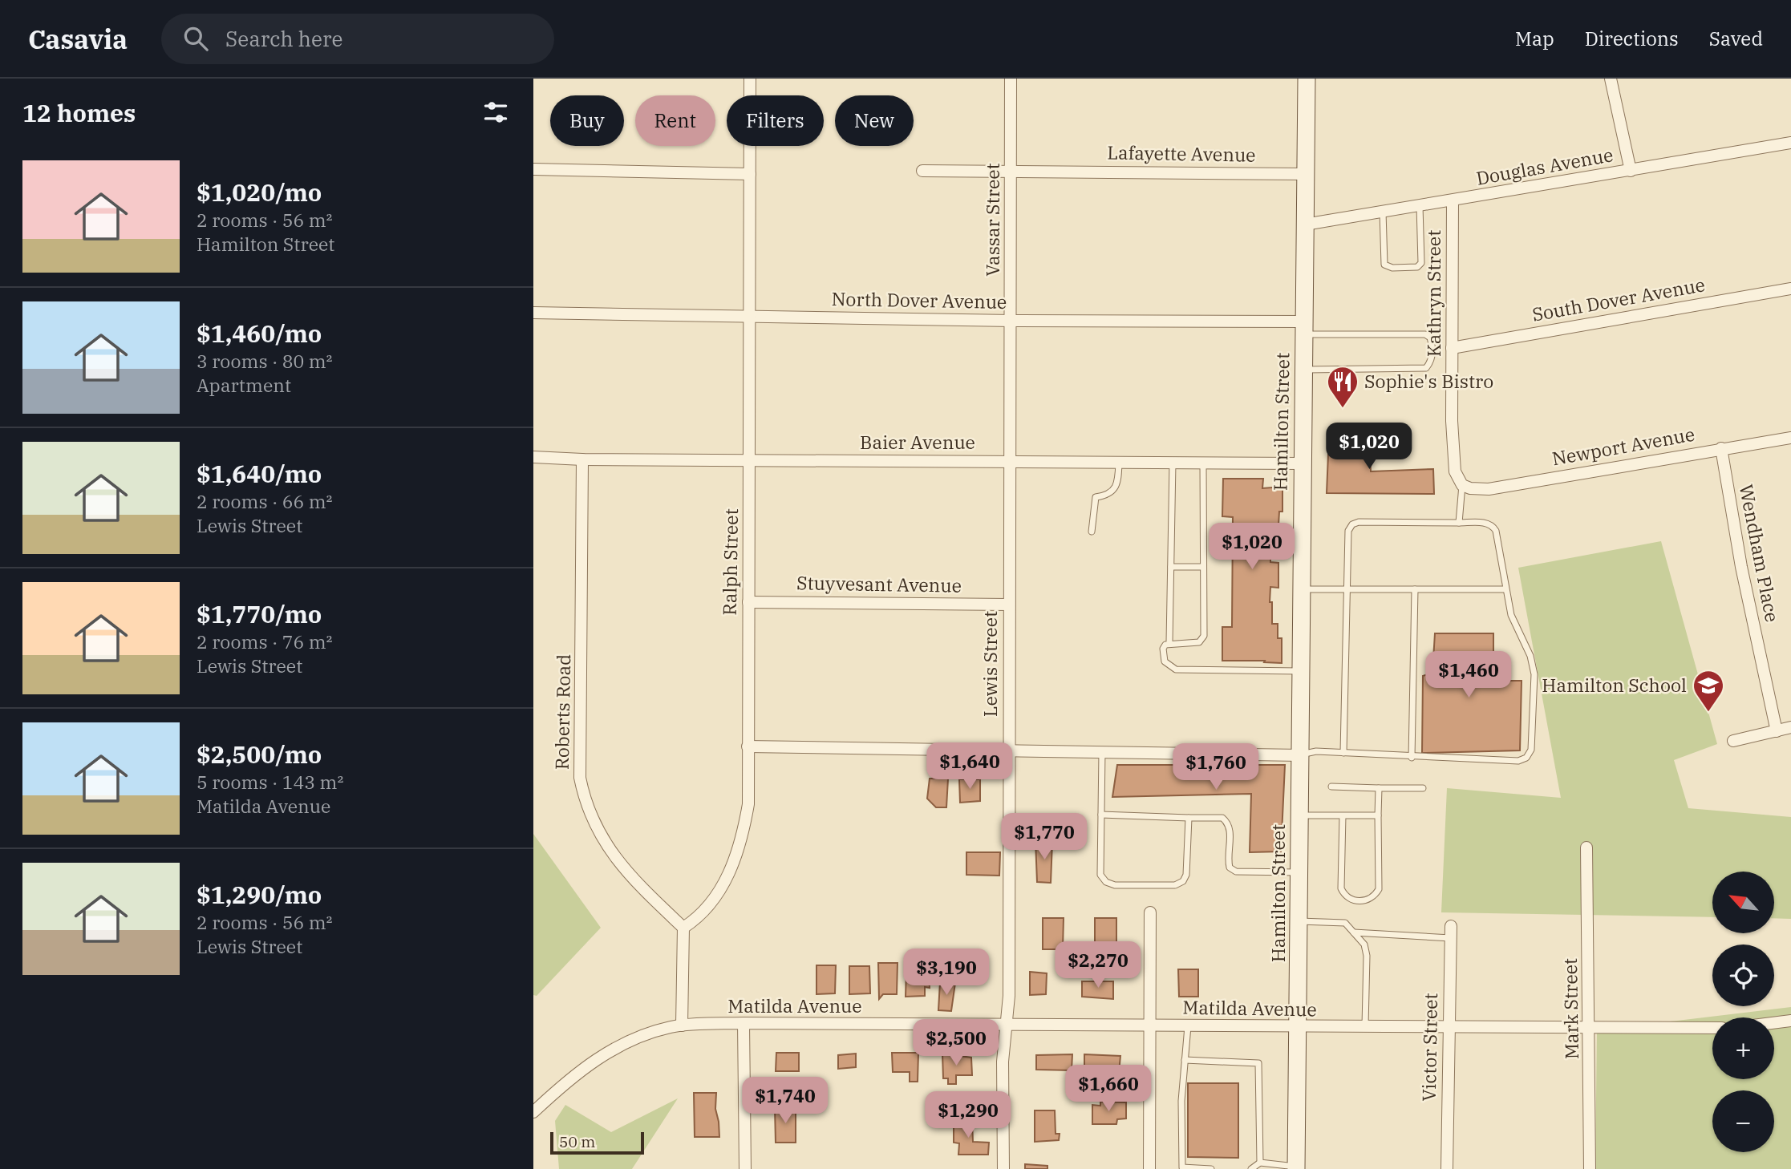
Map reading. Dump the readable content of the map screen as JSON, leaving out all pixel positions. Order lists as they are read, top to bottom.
{
  "streets": {
    "street": [
      "Lafayette Avenue",
      "Douglas Avenue",
      "Vassar Street",
      "Kathryn Street",
      "South Dover Avenue",
      "North Dover Avenue",
      "Hamilton Street",
      "Baier Avenue",
      "Newport Avenue",
      "Wendham Place",
      "Ralph Street",
      "Stuyvesant Avenue",
      "Lewis Street",
      "Roberts Road",
      "Matilda Avenue",
      "Mark Street",
      "Victor Street"
    ]
  },
  "crossings": [
    ["Lafayette Avenue", "Vassar Street"],
    ["Lafayette Avenue", "Hamilton Street"],
    ["Douglas Avenue", "Kathryn Street"],
    ["Douglas Avenue", "Hamilton Street"],
    ["Vassar Street", "North Dover Avenue"],
    ["Vassar Street", "Baier Avenue"],
    ["Vassar Street", "Lewis Street"],
    ["Kathryn Street", "South Dover Avenue"],
    ["Kathryn Street", "Newport Avenue"],
    ["North Dover Avenue", "Hamilton Street"],
    ["North Dover Avenue", "Ralph Street"],
    ["Hamilton Street", "Baier Avenue"],
    ["Hamilton Street", "Matilda Avenue"],
    ["Baier Avenue", "Ralph Street"],
    ["Baier Avenue", "Lewis Street"],
    ["Baier Avenue", "Roberts Road"],
    ["Newport Avenue", "Wendham Place"],
    ["Ralph Street", "Stuyvesant Avenue"],
    ["Ralph Street", "Roberts Road"],
    ["Stuyvesant Avenue", "Lewis Street"],
    ["Lewis Street", "Matilda Avenue"],
    ["Matilda Avenue", "Mark Street"],
    ["Matilda Avenue", "Victor Street"]
  ],
  "places": {
    "restaurant": ["Sophie's Bistro"],
    "school or university": ["Hamilton School"]
  },
  "scale_bar": "50 m",
  "north": "top left",
  "page": {
    "header": "Casavia",
    "search": "Search here",
    "nav": ["Map", "Directions", "Saved"],
    "heading": "12 homes",
    "chip": [
      "Buy",
      "Rent",
      "Filters",
      "New"
    ],
    "list": [
      {
        "name": "$1,020/mo",
        "note": "2 rooms · 56 m² · Hamilton Street"
      },
      {
        "name": "$1,460/mo",
        "note": "3 rooms · 80 m² · Apartment"
      },
      {
        "name": "$1,640/mo",
        "note": "2 rooms · 66 m² · Lewis Street"
      },
      {
        "name": "$1,770/mo",
        "note": "2 rooms · 76 m² · Lewis Street"
      },
      {
        "name": "$2,500/mo",
        "note": "5 rooms · 143 m² · Matilda Avenue"
      },
      {
        "name": "$1,290/mo",
        "note": "2 rooms · 56 m² · Lewis Street"
      }
    ],
    "price": [
      "$1,020",
      "$1,020",
      "$1,460",
      "$1,640",
      "$1,760",
      "$1,770",
      "$2,270",
      "$3,190",
      "$2,500",
      "$1,660",
      "$1,740",
      "$1,290"
    ],
    "map_buttons": ["+", "−"],
    "scale": "50 m"
  }
}
